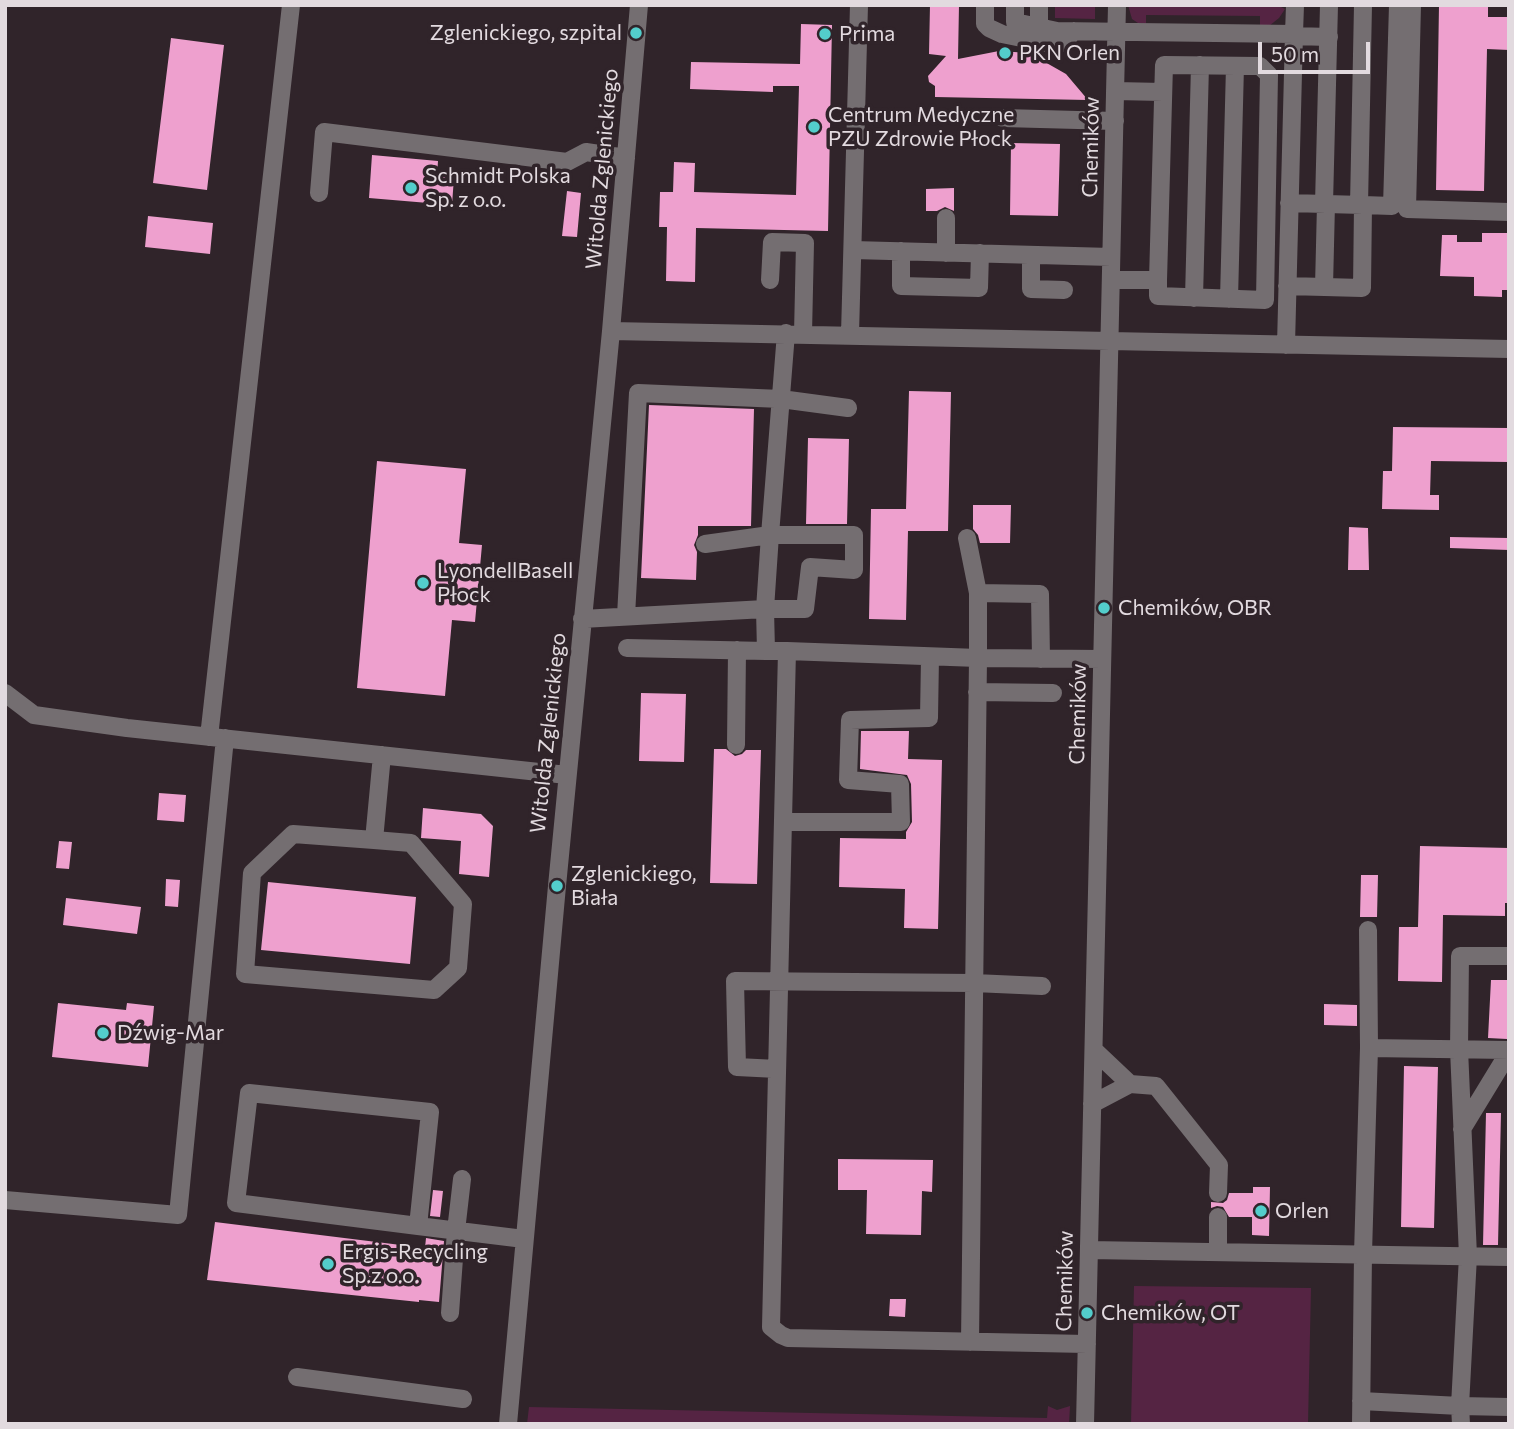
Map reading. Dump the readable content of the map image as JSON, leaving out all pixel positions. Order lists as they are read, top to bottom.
{
  "streets": {
    "street": ["Chemików", "Witolda Zglenickiego"]
  },
  "places": [
    "Zglenickiego, szpital",
    "Prima",
    "PKN Orlen",
    "Centrum Medyczne PZU Zdrowie Płock",
    "Schmidt Polska Sp. z o.o.",
    "LyondellBasell Płock",
    "Chemików, OBR",
    "Zglenickiego, Biała",
    "Dźwig-Mar",
    "Orlen",
    "Ergis-Recycling Sp.z o.o.",
    "Chemików, OT"
  ],
  "scale_bar": "50 m"
}
